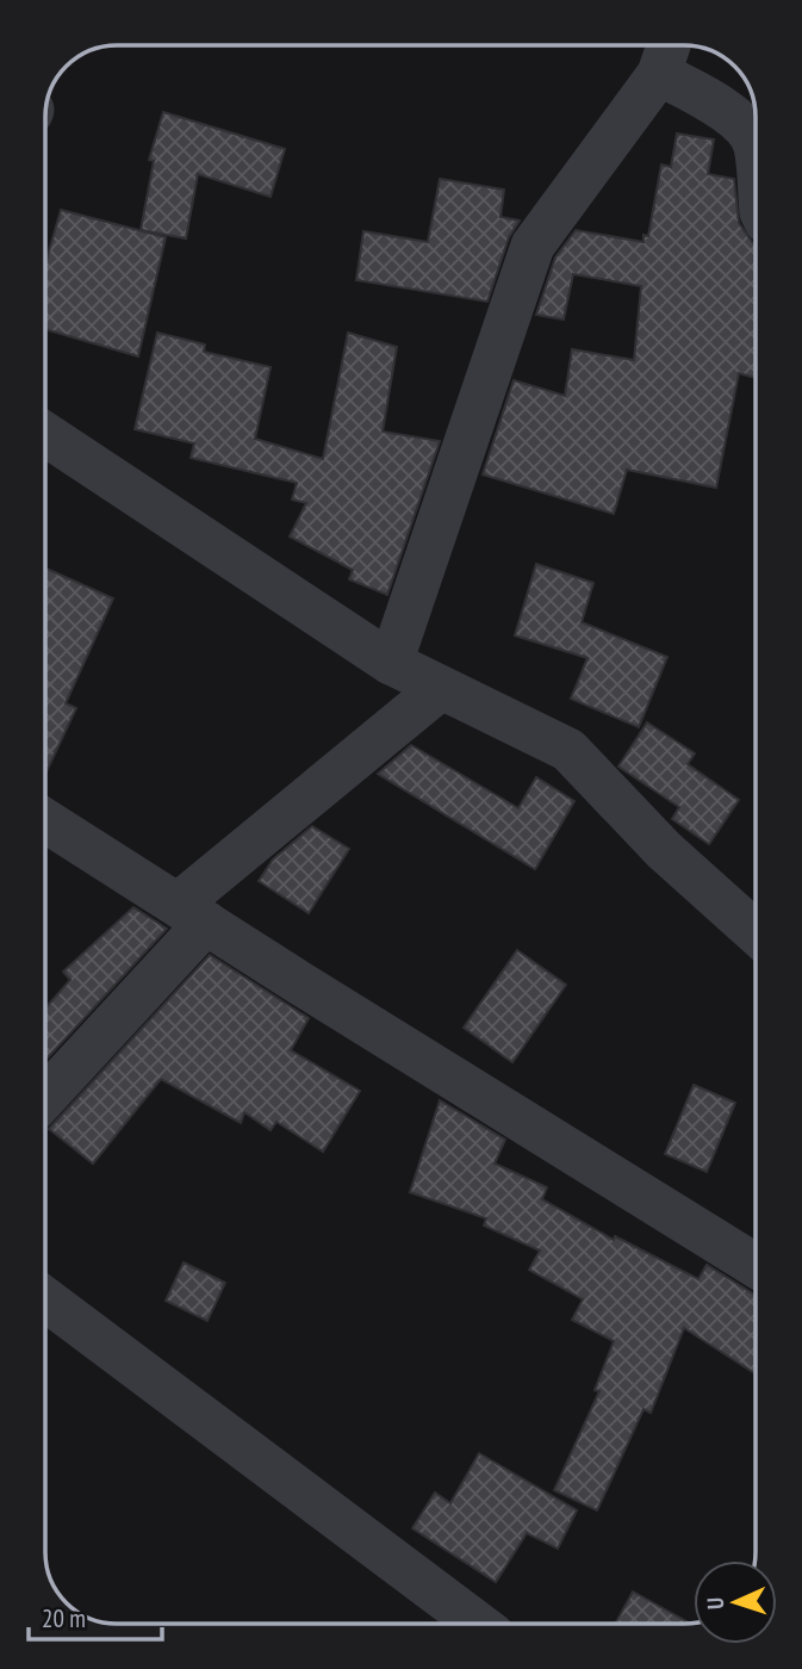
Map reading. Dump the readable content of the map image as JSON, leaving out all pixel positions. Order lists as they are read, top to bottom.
{
  "scale_bar": "20 m",
  "north": "left"
}
